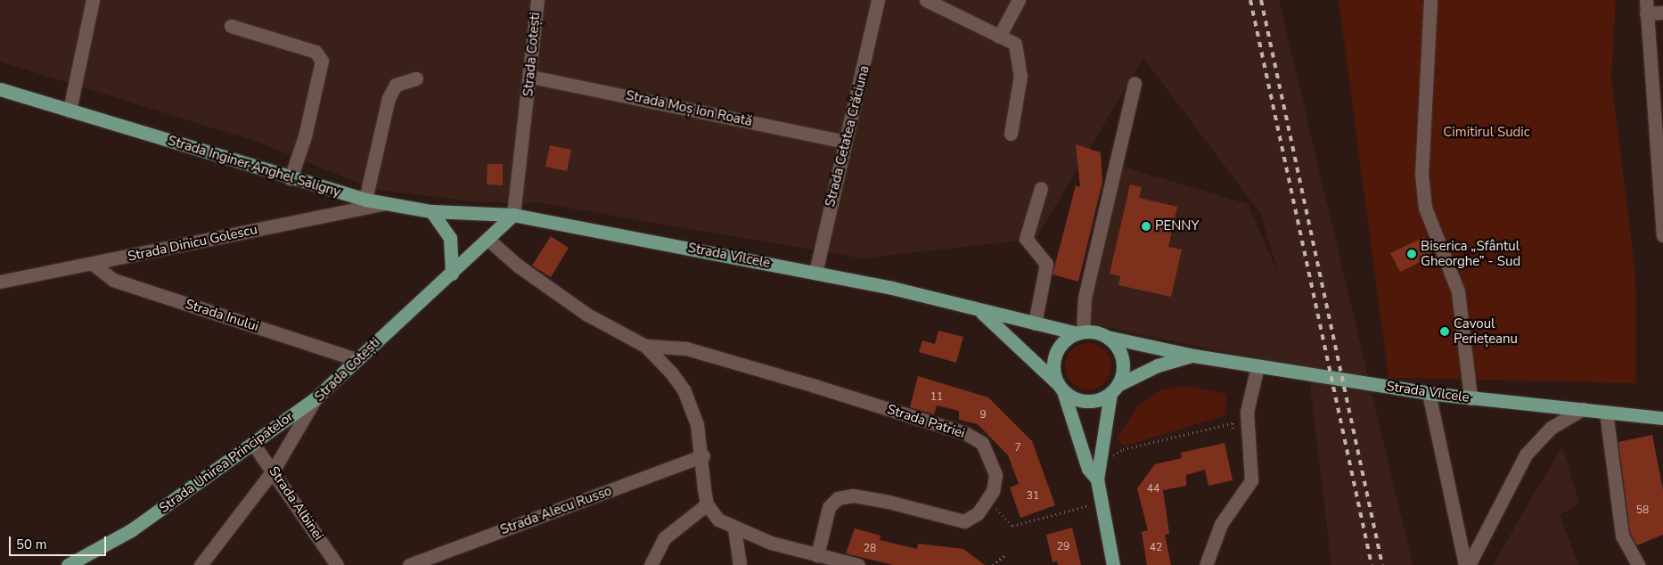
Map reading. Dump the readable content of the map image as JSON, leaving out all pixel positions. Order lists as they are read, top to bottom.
{
  "streets": {
    "main road": [
      "Strada Cotești",
      "Strada Inginer Anghel Saligny",
      "Strada Vîlcele",
      "Strada Unirea Principatelor"
    ],
    "street": [
      "Strada Moș Ion Roată",
      "Strada Cetatea Crăciuna",
      "Strada Dinicu Golescu",
      "Strada Inului",
      "Strada Patriei",
      "Strada Albinei",
      "Strada Alecu Russo"
    ]
  },
  "crossings": [
    ["Strada Cotești", "Strada Moș Ion Roată"],
    ["Strada Cotești", "Strada Inginer Anghel Saligny"],
    ["Strada Cotești", "Strada Vîlcele"],
    ["Strada Cotești", "Strada Inului"],
    ["Strada Cotești", "Strada Unirea Principatelor"],
    ["Strada Cotești", "Strada Albinei"],
    ["Strada Moș Ion Roată", "Strada Cetatea Crăciuna"],
    ["Strada Cetatea Crăciuna", "Strada Vîlcele"],
    ["Strada Inginer Anghel Saligny", "Strada Dinicu Golescu"],
    ["Strada Inginer Anghel Saligny", "Strada Vîlcele"],
    ["Strada Dinicu Golescu", "Strada Inului"],
    ["Strada Unirea Principatelor", "Strada Albinei"]
  ],
  "parks": ["Cimitirul Sudic"],
  "places": ["PENNY", "Biserica „Sfântul Gheorghe” - Sud", "Cavoul Periețeanu"],
  "house_numbers": [
    "11",
    "9",
    "7",
    "44",
    "31",
    "58",
    "29",
    "42",
    "28"
  ],
  "scale_bar": "50 m"
}
